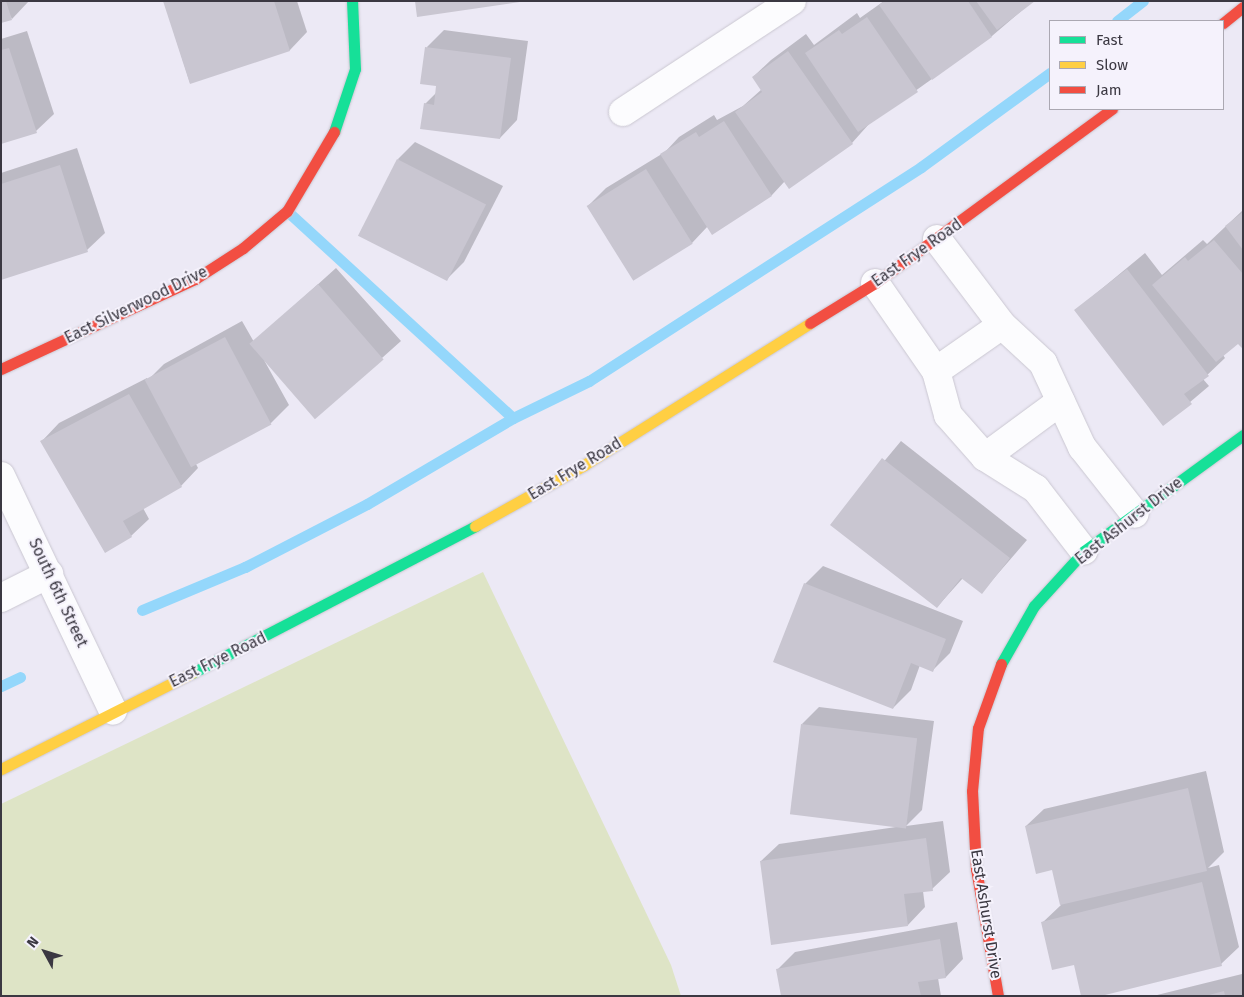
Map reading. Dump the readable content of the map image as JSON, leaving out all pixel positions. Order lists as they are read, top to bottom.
{
  "streets": {
    "street": [
      "East Frye Road",
      "East Silverwood Drive",
      "East Ashurst Drive",
      "South 6th Street"
    ]
  },
  "crossings": [
    ["East Frye Road", "South 6th Street"]
  ],
  "legend": ["Fast", "Slow", "Jam"],
  "north": "top left"
}
